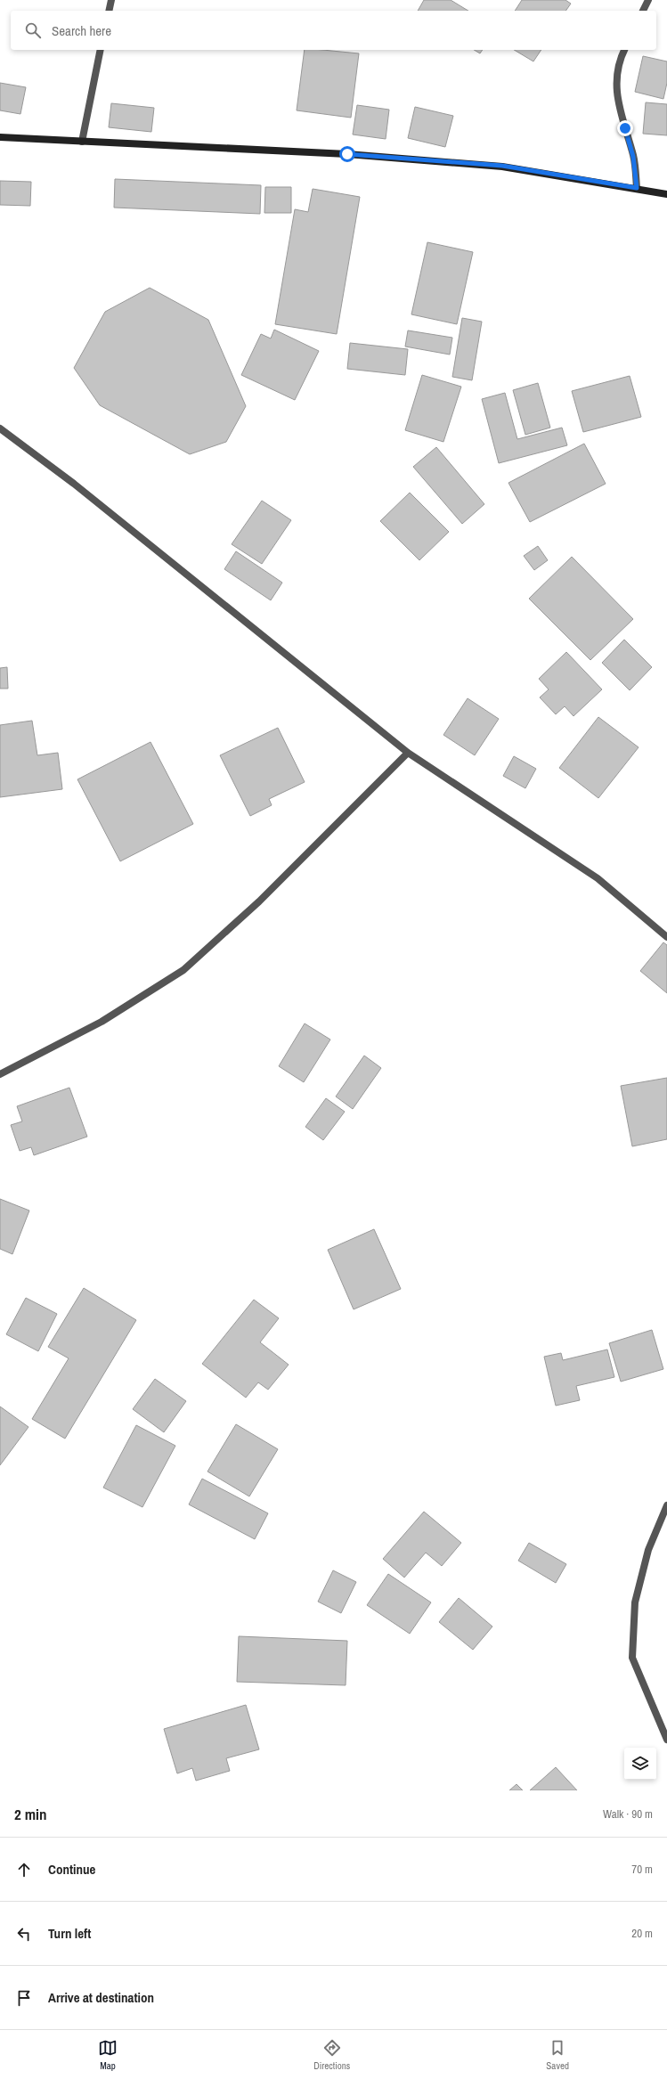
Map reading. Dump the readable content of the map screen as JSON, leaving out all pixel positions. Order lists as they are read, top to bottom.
{
  "page": {
    "search": "Search here",
    "heading": ["2 min", "Walk · 90 m"],
    "list": [
      ["Continue", "70 m"],
      ["Turn left", "20 m"],
      "Arrive at destination"
    ],
    "nav": ["Map", "Directions", "Saved"]
  }
}
